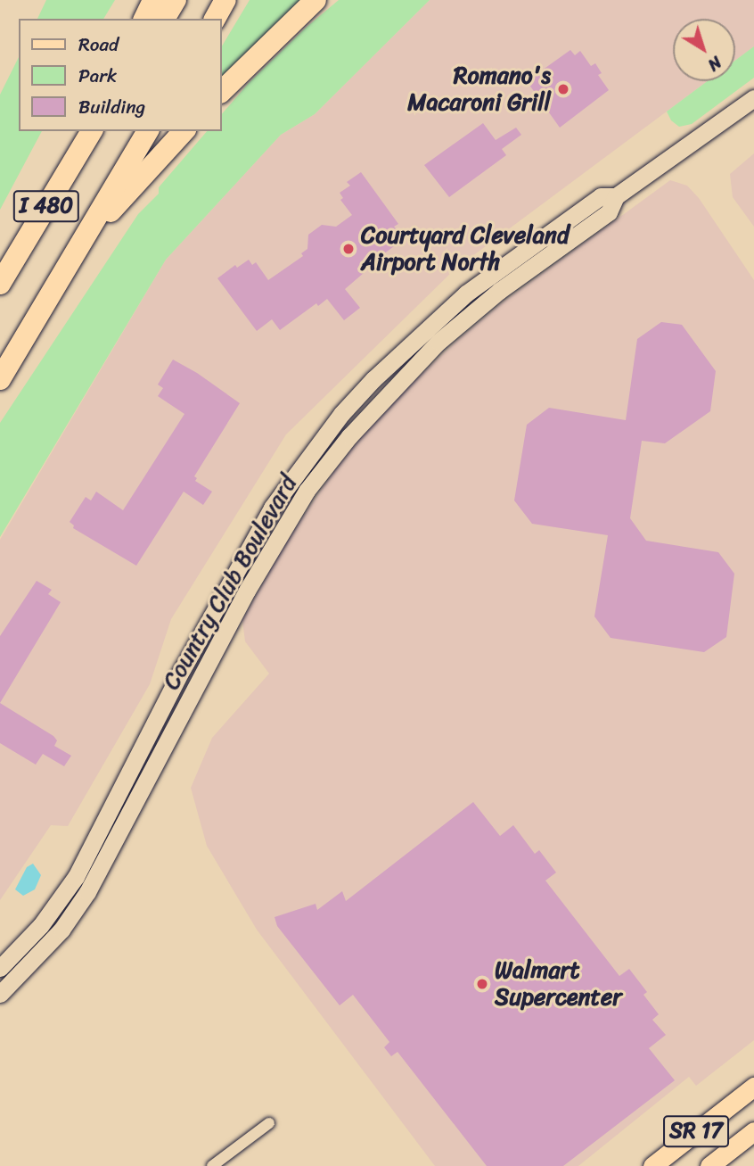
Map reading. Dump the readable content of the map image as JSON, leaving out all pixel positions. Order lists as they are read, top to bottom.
{
  "streets": {
    "highway": ["I 480"],
    "main road": ["SR 17"],
    "street": ["Country Club Boulevard"]
  },
  "places": ["Romano's Macaroni Grill", "Courtyard Cleveland Airport North", "Walmart Supercenter"],
  "legend": ["Road", "Park", "Building"],
  "north": "bottom right"
}
